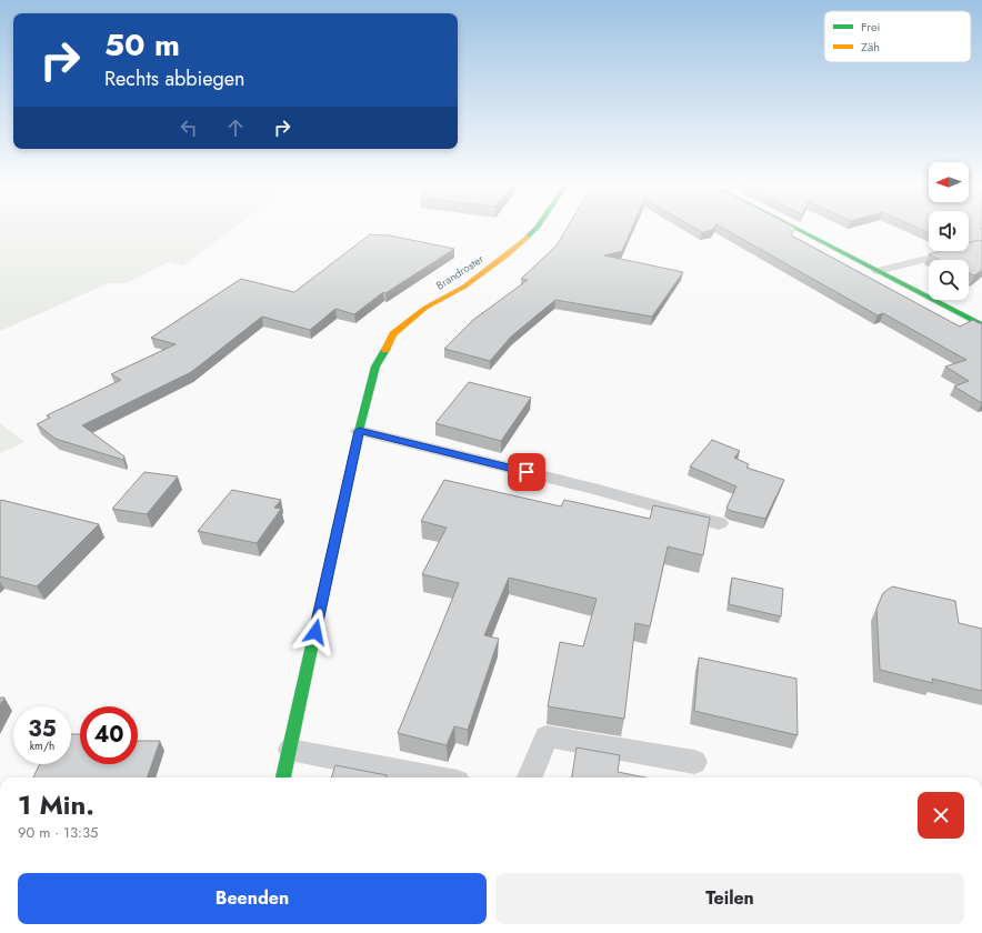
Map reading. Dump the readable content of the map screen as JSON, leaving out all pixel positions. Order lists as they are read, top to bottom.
{
  "streets": {
    "street": ["Brandroster"]
  },
  "legend": ["Frei", "Zäh"],
  "north": "left",
  "page": {
    "turn": ["50 m", "Rechts abbiegen"],
    "speed": "35 km/h",
    "limit": "40",
    "heading": ["1 Min.", "90 m · 13:35"],
    "buttons": ["Beenden", "Teilen"]
  }
}
